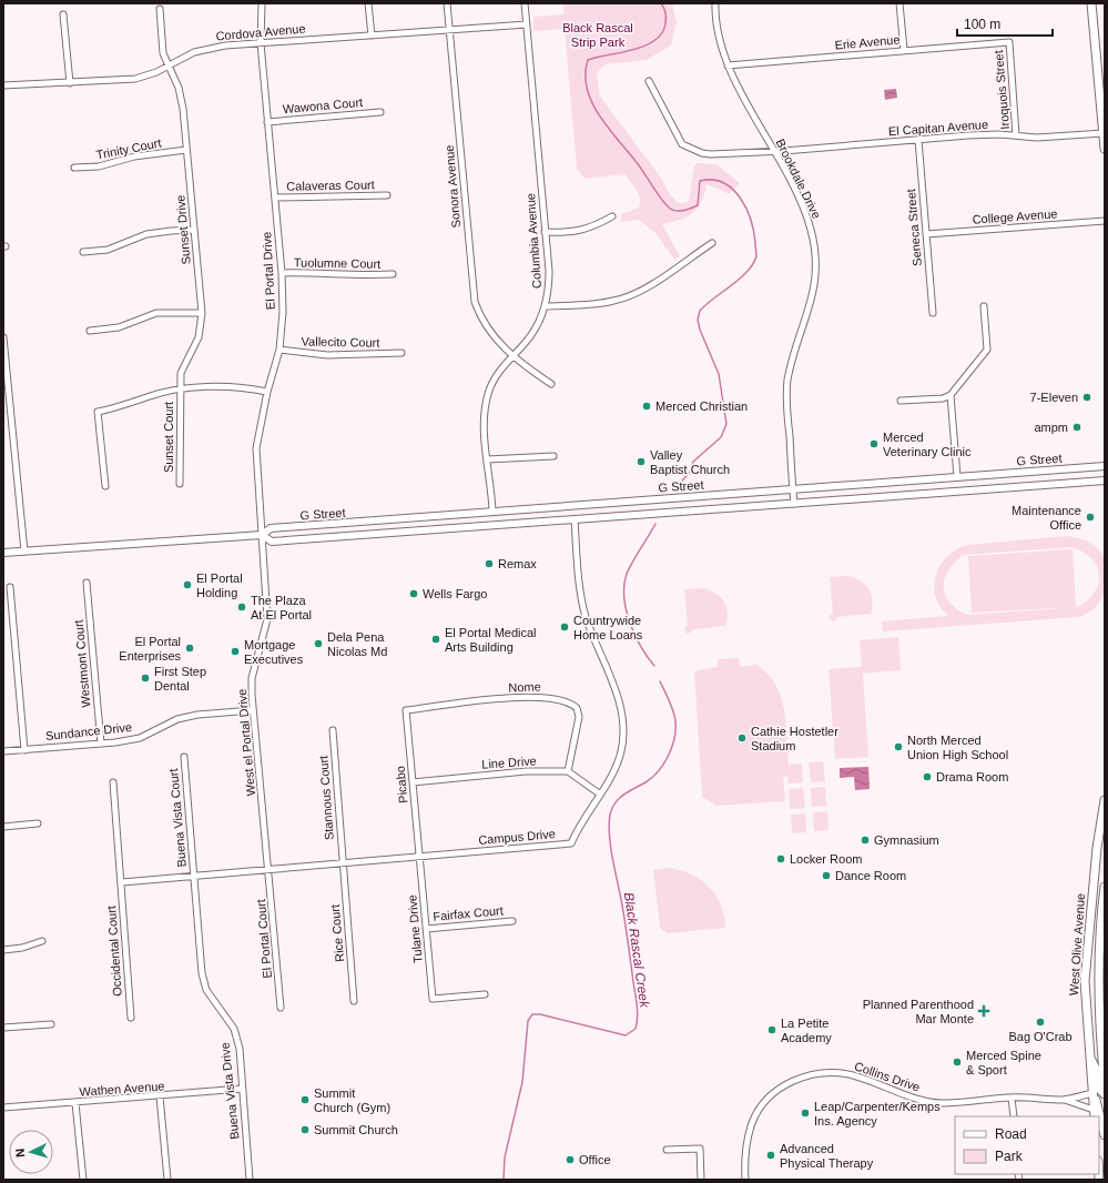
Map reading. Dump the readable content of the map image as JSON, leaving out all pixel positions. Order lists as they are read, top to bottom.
{
  "streets": {
    "main road": ["West Olive Avenue"],
    "street": [
      "Cordova Avenue",
      "Erie Avenue",
      "Iroquois Street",
      "Wawona Court",
      "El Capitan Avenue",
      "Trinity Court",
      "Brookdale Drive",
      "Calaveras Court",
      "Sonora Avenue",
      "College Avenue",
      "Seneca Street",
      "Sunset Drive",
      "Columbia Avenue",
      "Tuolumne Court",
      "El Portal Drive",
      "Vallecito Court",
      "Sunset Court",
      "G Street",
      "Westmont Court",
      "Nome",
      "Sundance Drive",
      "West el Portal Drive",
      "Line Drive",
      "Picabo",
      "Stannous Court",
      "Buena Vista Court",
      "Campus Drive",
      "Fairfax Court",
      "Tulane Drive",
      "Rice Court",
      "El Portal Court",
      "Occidental Court",
      "Collins Drive",
      "Wathen Avenue",
      "Buena Vista Drive"
    ]
  },
  "crossings": [
    ["Cordova Avenue", "Sonora Avenue"],
    ["Cordova Avenue", "Sunset Drive"],
    ["Cordova Avenue", "Columbia Avenue"],
    ["Cordova Avenue", "El Portal Drive"],
    ["Erie Avenue", "Iroquois Street"],
    ["Erie Avenue", "Brookdale Drive"],
    ["Iroquois Street", "El Capitan Avenue"],
    ["Wawona Court", "El Portal Drive"],
    ["El Capitan Avenue", "Brookdale Drive"],
    ["El Capitan Avenue", "Seneca Street"],
    ["Trinity Court", "Sunset Drive"],
    ["Brookdale Drive", "G Street"],
    ["Calaveras Court", "El Portal Drive"],
    ["Sonora Avenue", "Columbia Avenue"],
    ["College Avenue", "Seneca Street"],
    ["Sunset Drive", "Sunset Court"],
    ["Columbia Avenue", "G Street"],
    ["Tuolumne Court", "El Portal Drive"],
    ["El Portal Drive", "Vallecito Court"],
    ["El Portal Drive", "G Street"],
    ["El Portal Drive", "West el Portal Drive"],
    ["G Street", "West el Portal Drive"],
    ["G Street", "Campus Drive"],
    ["Westmont Court", "Sundance Drive"],
    ["Nome", "Line Drive"],
    ["Nome", "Picabo"],
    ["Sundance Drive", "West el Portal Drive"],
    ["West el Portal Drive", "Campus Drive"],
    ["West el Portal Drive", "El Portal Court"],
    ["Line Drive", "Picabo"],
    ["Picabo", "Campus Drive"],
    ["Picabo", "Tulane Drive"],
    ["Stannous Court", "Campus Drive"],
    ["Stannous Court", "Rice Court"],
    ["Buena Vista Court", "Campus Drive"],
    ["Buena Vista Court", "Buena Vista Drive"],
    ["Campus Drive", "Tulane Drive"],
    ["Campus Drive", "Rice Court"],
    ["Campus Drive", "El Portal Court"],
    ["Campus Drive", "Occidental Court"],
    ["Campus Drive", "Buena Vista Drive"],
    ["Fairfax Court", "Tulane Drive"],
    ["West Olive Avenue", "Collins Drive"],
    ["Wathen Avenue", "Buena Vista Drive"]
  ],
  "water": ["Black Rascal Creek"],
  "parks": ["Black Rascal Strip Park"],
  "places": {
    "other": [
      "7-Eleven",
      "Merced Christian",
      "ampm",
      "Merced Veterinary Clinic",
      "Valley Baptist Church",
      "Maintenance Office",
      "Remax",
      "El Portal Holding",
      "Wells Fargo",
      "The Plaza At El Portal",
      "Countrywide Home Loans",
      "El Portal Medical Arts Building",
      "Dela Pena Nicolas Md",
      "El Portal Enterprises",
      "Mortgage Executives",
      "First Step Dental",
      "Cathie Hostetler Stadium",
      "North Merced Union High School",
      "Drama Room",
      "Gymnasium",
      "Locker Room",
      "Dance Room",
      "Bag O'Crab",
      "La Petite Academy",
      "Merced Spine & Sport",
      "Summit Church (Gym)",
      "Leap/Carpenter/Kemps Ins. Agency",
      "Summit Church",
      "Advanced Physical Therapy",
      "Office"
    ],
    "health": ["Planned Parenthood Mar Monte"]
  },
  "legend": ["Road", "Park"],
  "scale_bar": "100 m",
  "north": "left"
}
